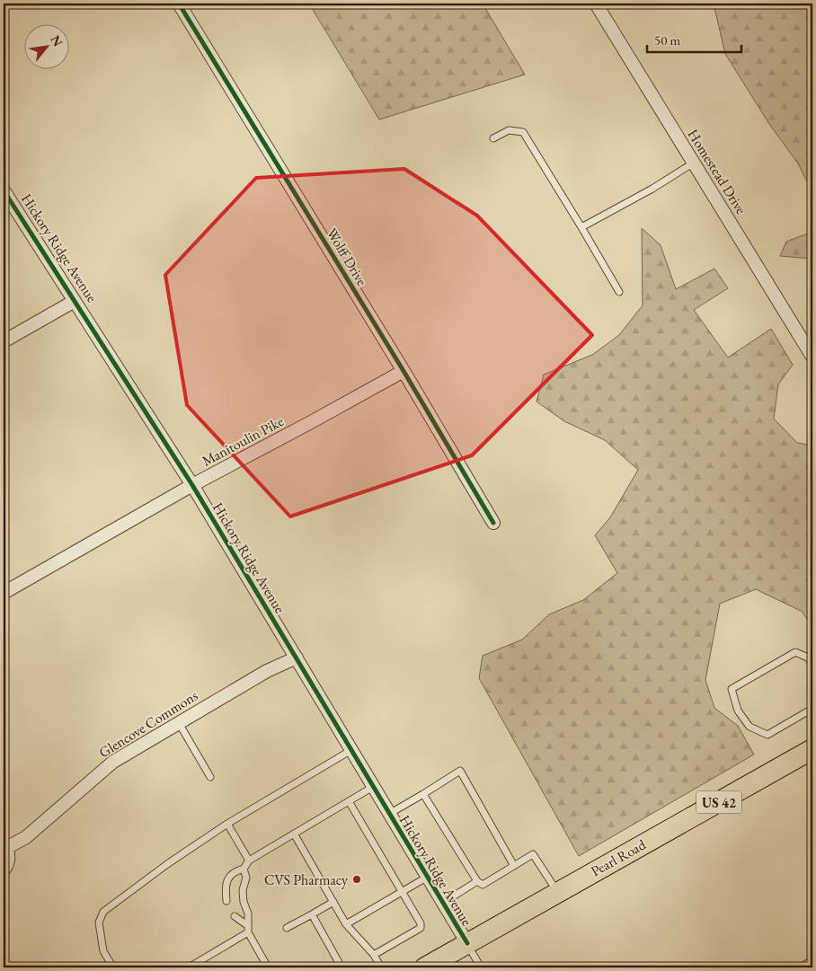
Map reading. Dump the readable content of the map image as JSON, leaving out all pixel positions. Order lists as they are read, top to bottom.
{
  "streets": {
    "main road": ["US 42", "Pearl Road"],
    "street": [
      "Homestead Drive",
      "Hickory Ridge Avenue",
      "Wolff Drive",
      "Manitoulin Pike",
      "Glencove Commons"
    ]
  },
  "crossings": [
    ["Hickory Ridge Avenue", "Manitoulin Pike"],
    ["Hickory Ridge Avenue", "Glencove Commons"],
    ["Hickory Ridge Avenue", "Pearl Road"],
    ["Wolff Drive", "Manitoulin Pike"]
  ],
  "places": ["CVS Pharmacy"],
  "scale_bar": "50 m",
  "north": "top right"
}
